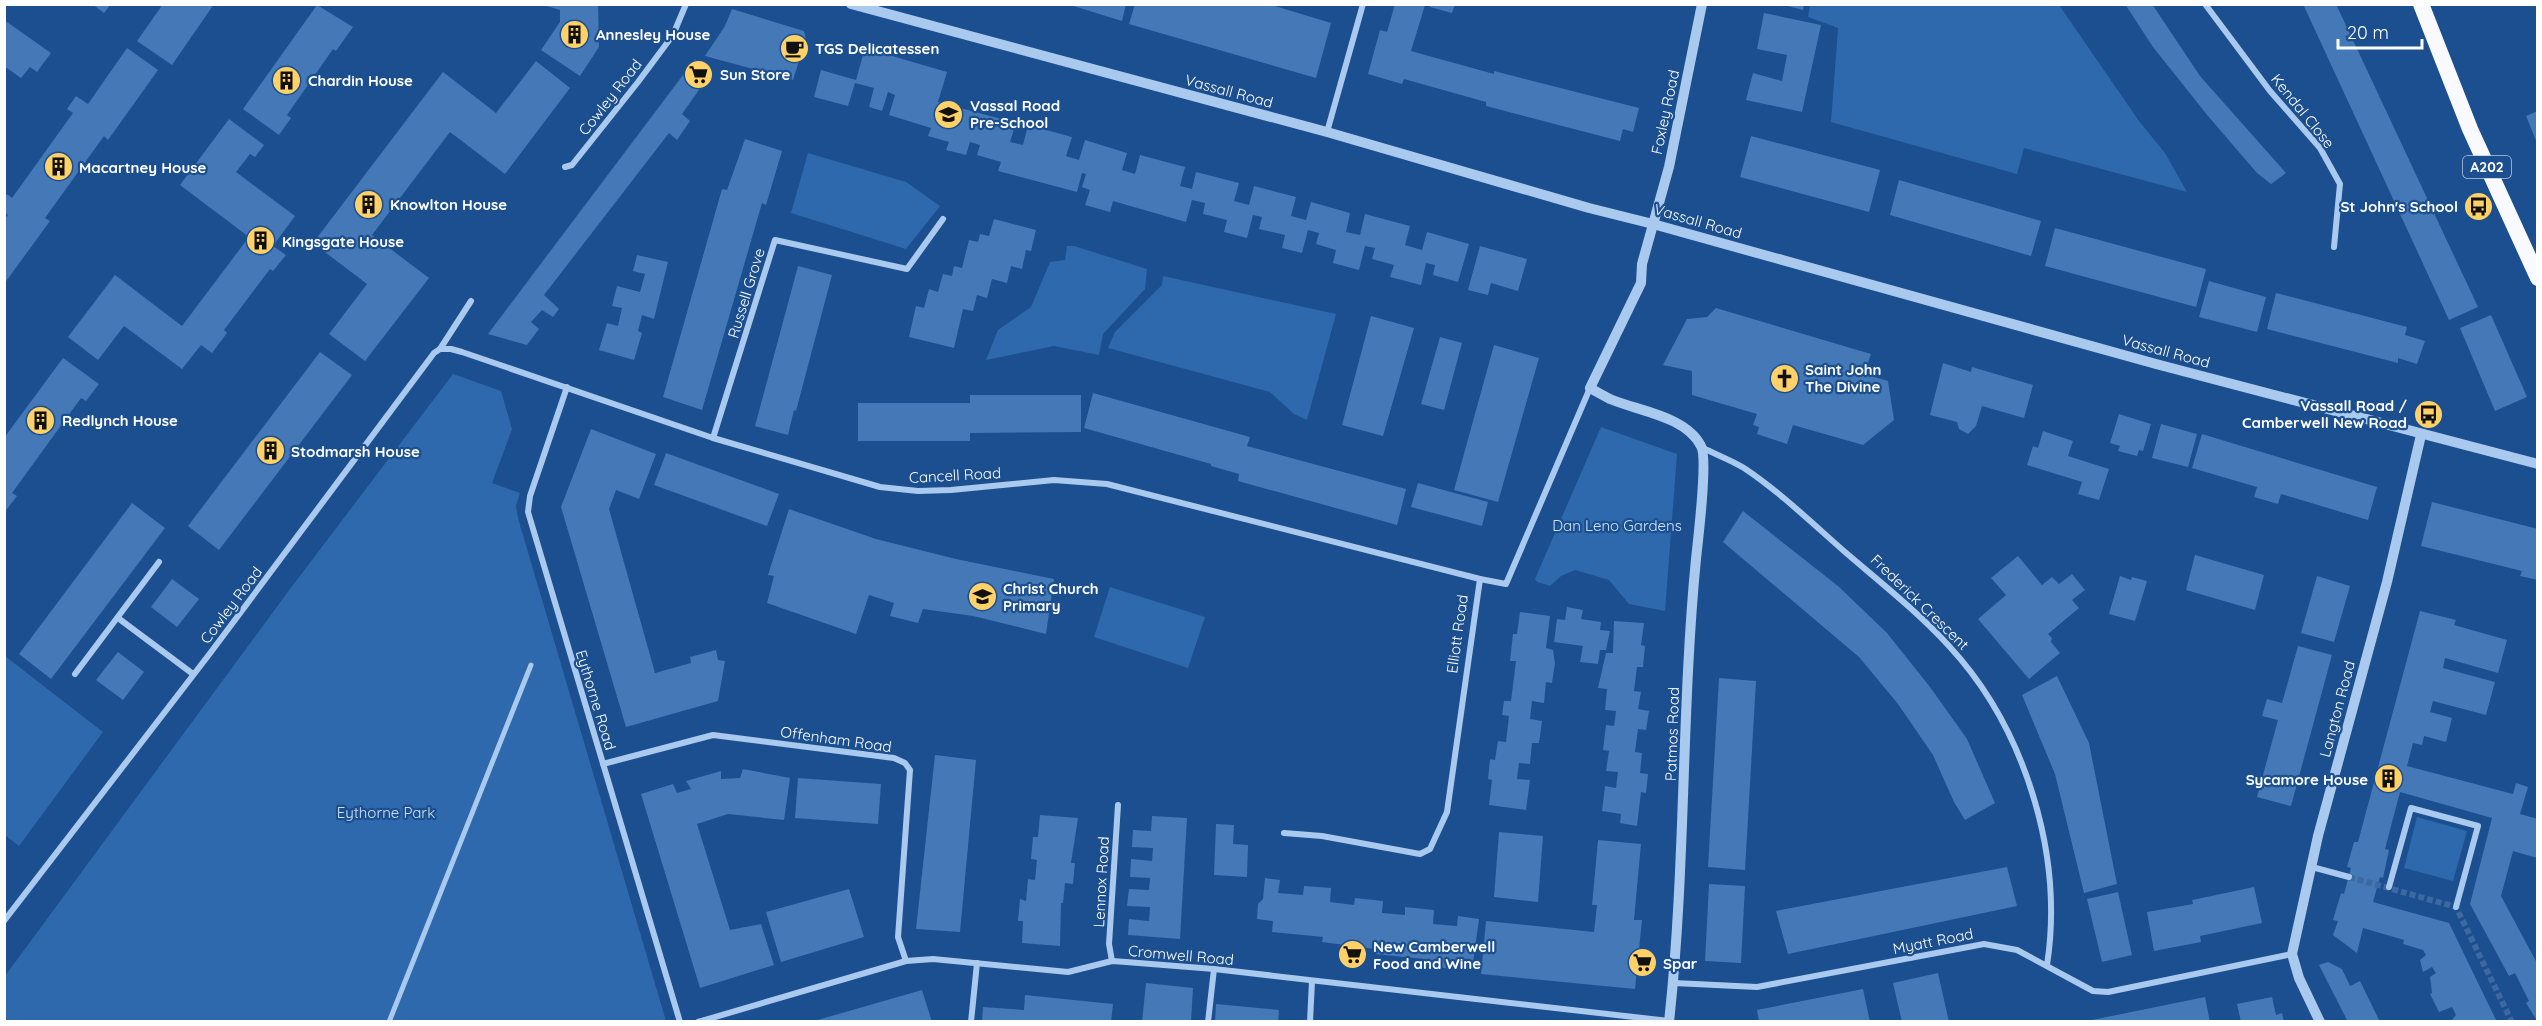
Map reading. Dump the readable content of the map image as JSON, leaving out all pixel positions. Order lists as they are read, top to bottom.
{
  "streets": {
    "highway": ["A202"],
    "street": [
      "Vassall Road",
      "Cowley Road",
      "Kendal Close",
      "Foxley Road",
      "Russell Grove",
      "Cancell Road",
      "Frederick Crescent",
      "Elliott Road",
      "Eythorne Road",
      "Langton Road",
      "Patmos Road",
      "Offenham Road",
      "Lennox Road",
      "Myatt Road",
      "Cromwell Road"
    ]
  },
  "crossings": [
    ["Vassall Road", "Foxley Road"],
    ["Vassall Road", "Elliott Road"],
    ["Vassall Road", "Langton Road"],
    ["Cowley Road", "Cancell Road"],
    ["Foxley Road", "Elliott Road"],
    ["Russell Grove", "Cancell Road"],
    ["Cancell Road", "Elliott Road"],
    ["Cancell Road", "Eythorne Road"],
    ["Frederick Crescent", "Elliott Road"],
    ["Frederick Crescent", "Patmos Road"],
    ["Frederick Crescent", "Myatt Road"],
    ["Eythorne Road", "Offenham Road"],
    ["Langton Road", "Myatt Road"],
    ["Patmos Road", "Myatt Road"],
    ["Patmos Road", "Cromwell Road"],
    ["Offenham Road", "Cromwell Road"],
    ["Lennox Road", "Cromwell Road"]
  ],
  "parks": ["Dan Leno Gardens", "Eythorne Park"],
  "places": {
    "building": [
      "Annesley House",
      "Chardin House",
      "Macartney House",
      "Knowlton House",
      "Kingsgate House",
      "Redlynch House",
      "Stodmarsh House",
      "Sycamore House"
    ],
    "cafe": ["TGS Delicatessen"],
    "supermarket": ["Sun Store", "New Camberwell Food and Wine", "Spar"],
    "school or university": ["Vassal Road Pre-School", "Christ Church Primary"],
    "bus stop": ["St John's School", "Vassall Road / Camberwell New Road"],
    "church": ["Saint John The Divine"]
  },
  "scale_bar": "20 m"
}
